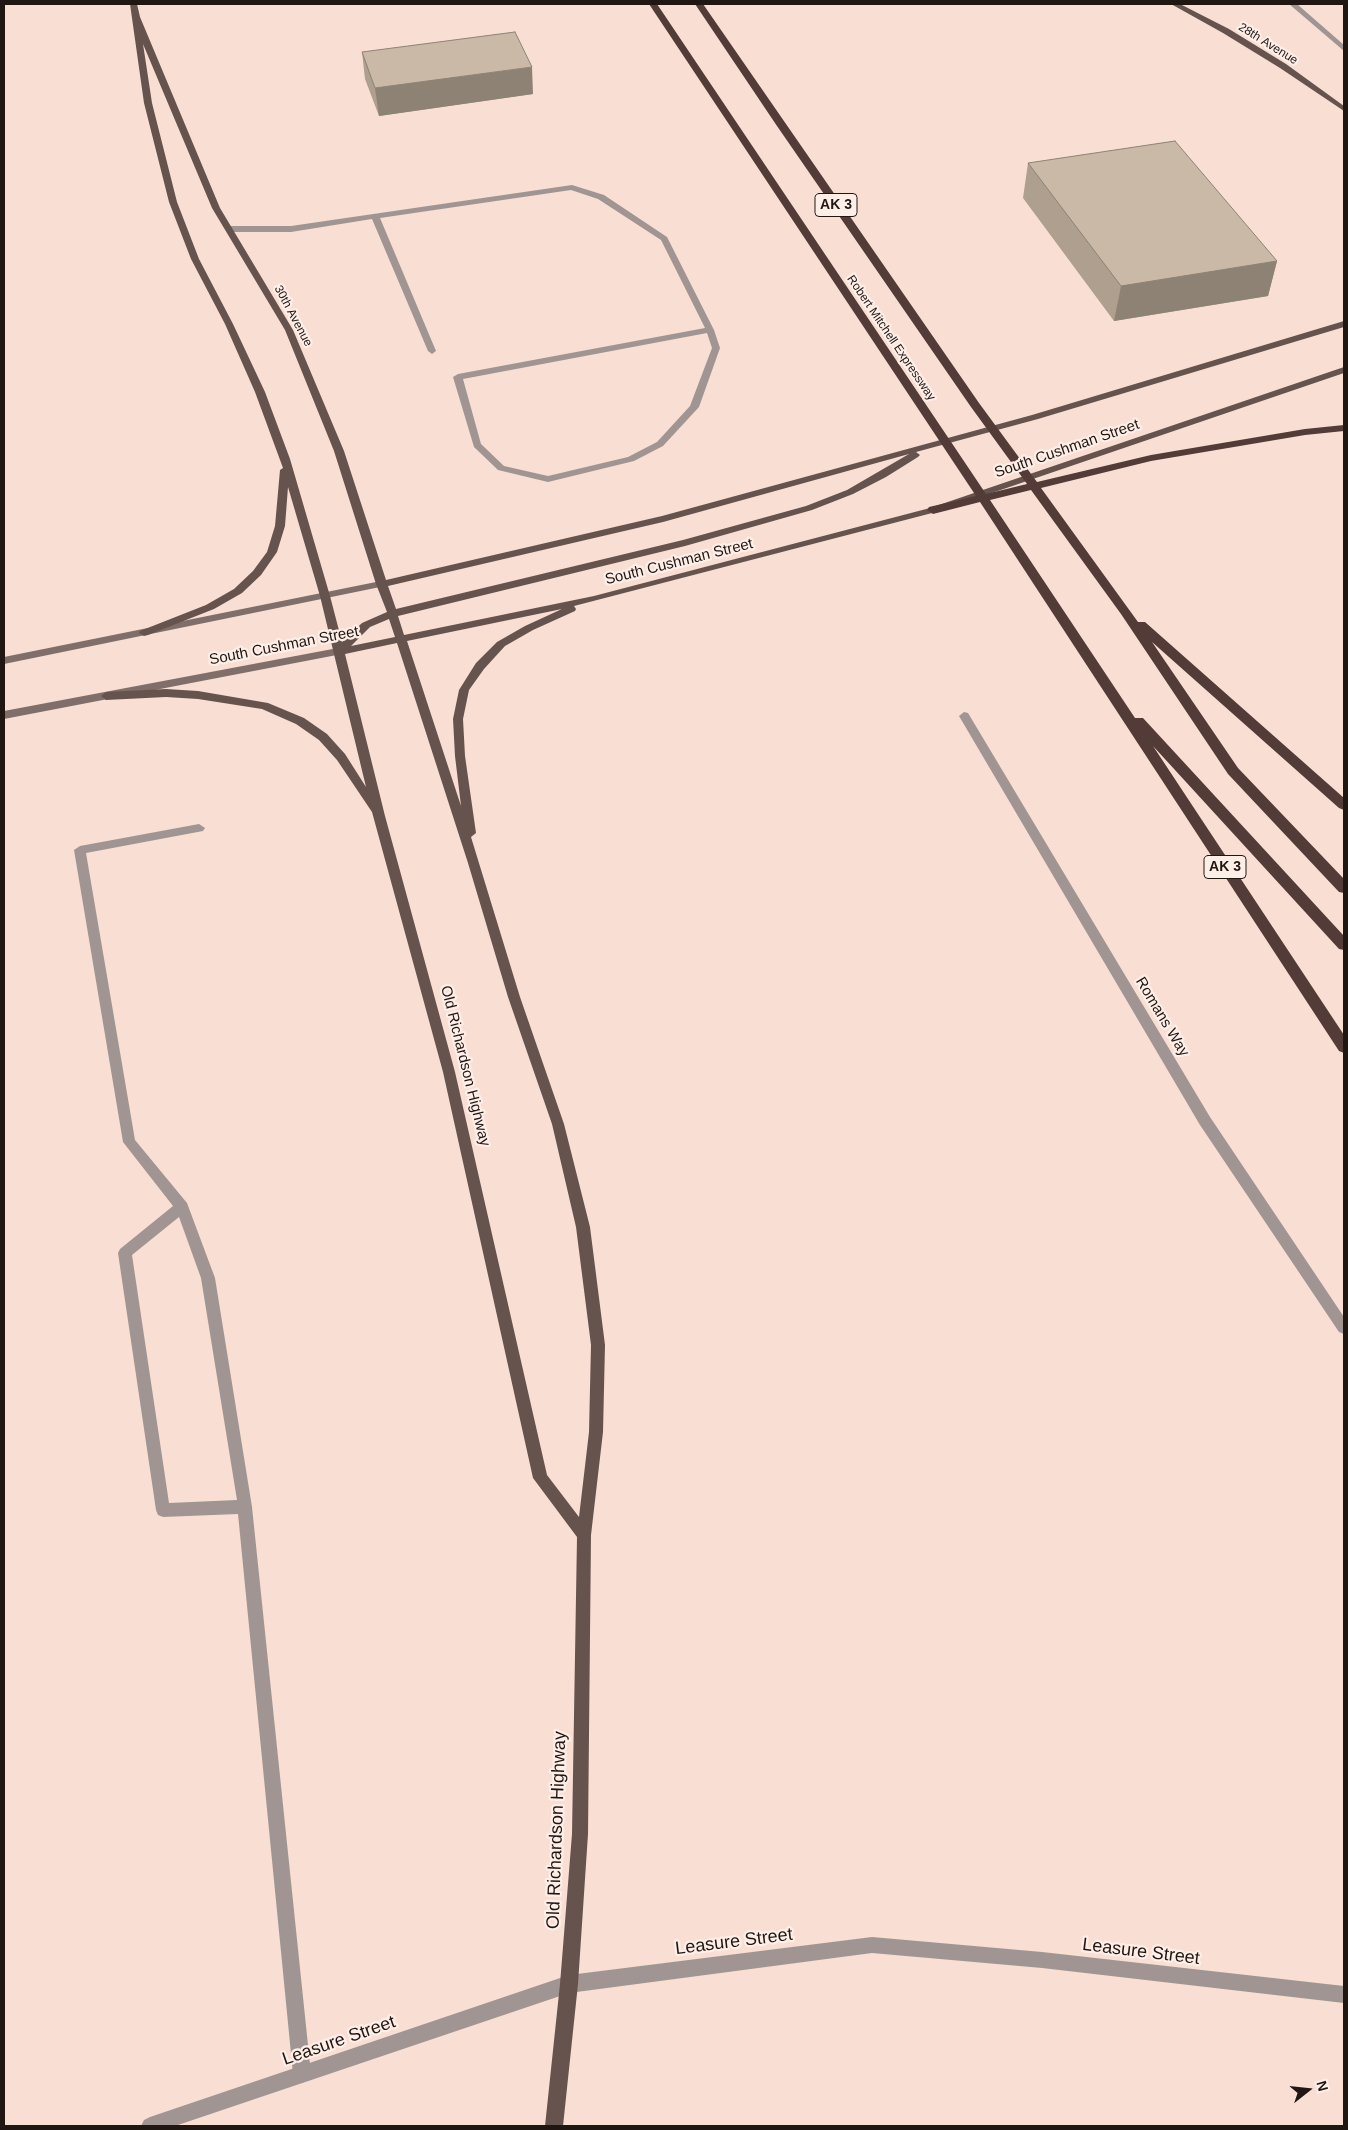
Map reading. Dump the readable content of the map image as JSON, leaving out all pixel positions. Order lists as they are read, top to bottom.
{
  "streets": {
    "highway": ["AK 3", "Robert Mitchell Expressway"],
    "main road": [
      "28th Avenue",
      "30th Avenue",
      "South Cushman Street",
      "Old Richardson Highway"
    ],
    "street": ["Romans Way", "Leasure Street"]
  },
  "crossings": [
    ["AK 3", "Robert Mitchell Expressway"],
    ["30th Avenue", "South Cushman Street"],
    ["30th Avenue", "Old Richardson Highway"],
    ["South Cushman Street", "Old Richardson Highway"],
    ["Old Richardson Highway", "Leasure Street"]
  ],
  "north": "right"
}
